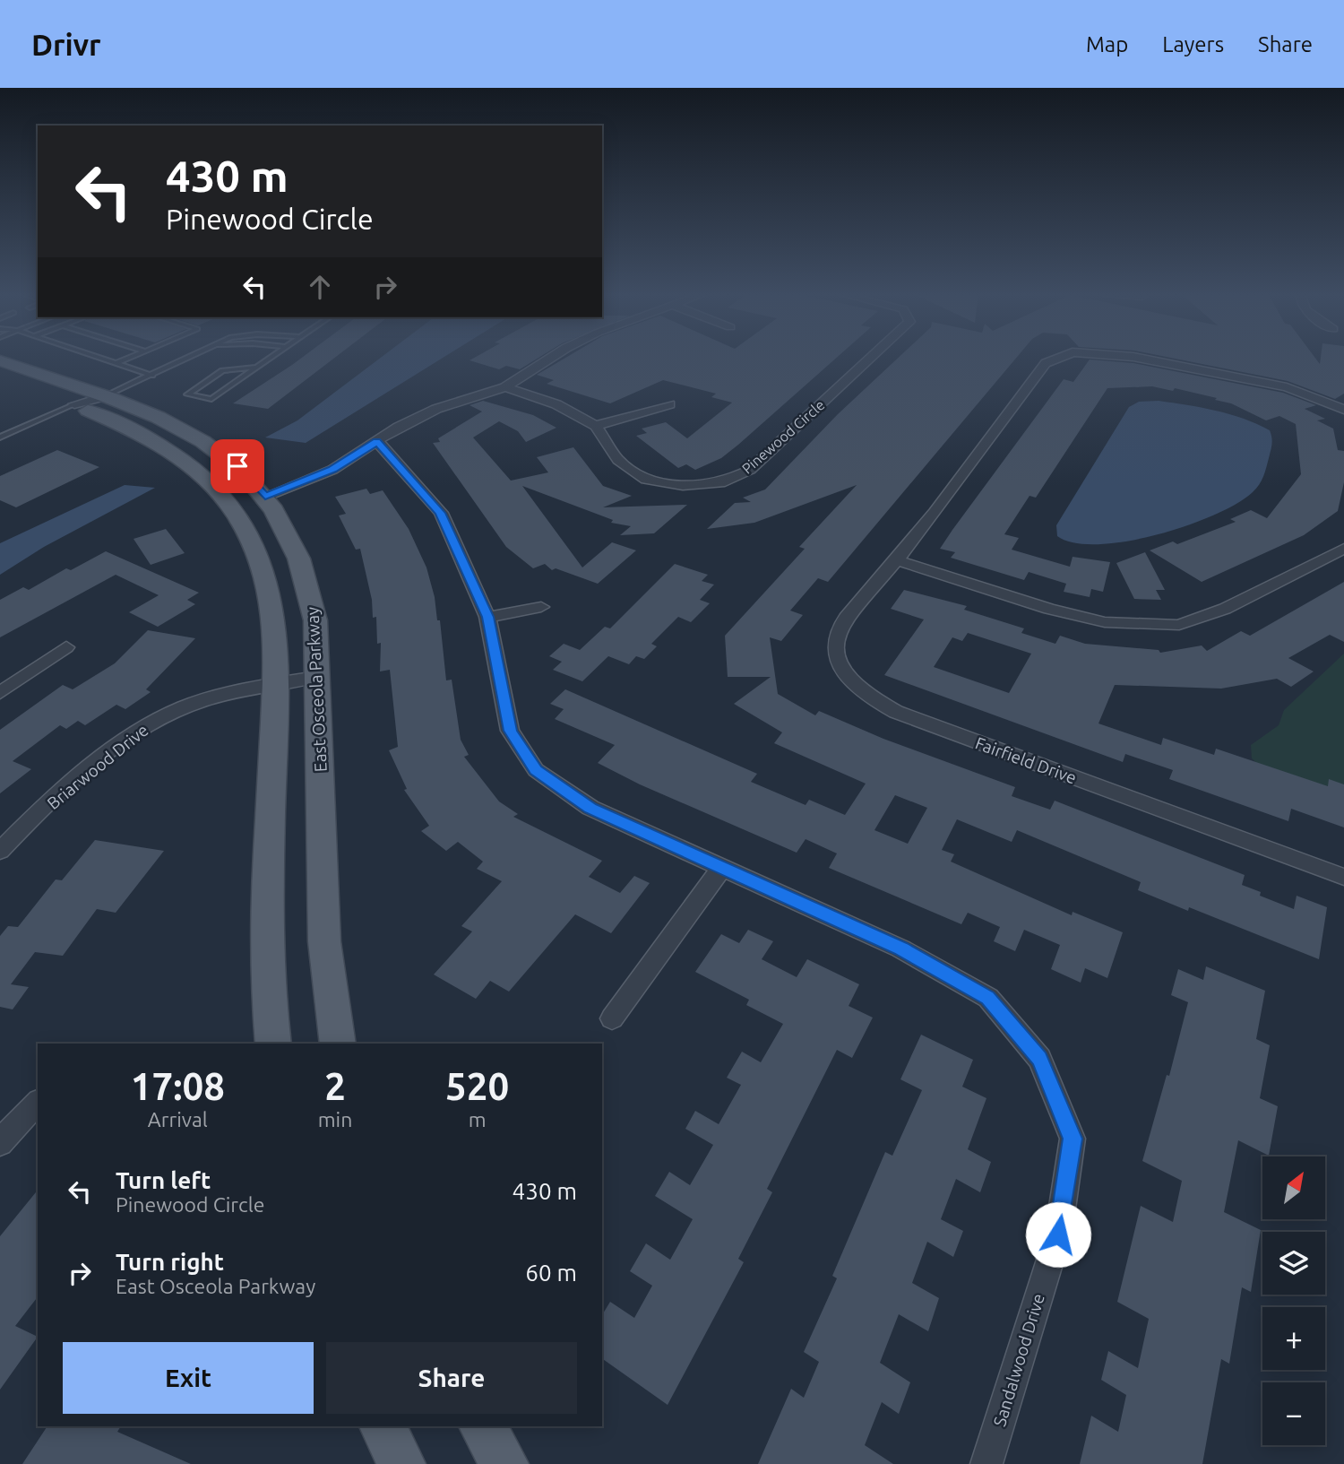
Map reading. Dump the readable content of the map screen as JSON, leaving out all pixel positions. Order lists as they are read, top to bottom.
{
  "streets": {
    "main road": ["East Osceola Parkway"],
    "street": [
      "Pinewood Circle",
      "Fairfield Drive",
      "Briarwood Drive",
      "Sandalwood Drive"
    ]
  },
  "crossings": [
    ["East Osceola Parkway", "Briarwood Drive"]
  ],
  "north": "top right",
  "page": {
    "header": "Drivr",
    "nav": ["Map", "Layers", "Share"],
    "turn": ["430 m", "Pinewood Circle"],
    "eta": [
      "17:08",
      "Arrival",
      "2",
      "min",
      "520",
      "m"
    ],
    "list": [
      {
        "name": "Turn left",
        "note": "Pinewood Circle",
        "value": "430 m"
      },
      {
        "name": "Turn right",
        "note": "East Osceola Parkway",
        "value": "60 m"
      }
    ],
    "map_buttons": ["+", "−"],
    "buttons": ["Exit", "Share"]
  }
}
